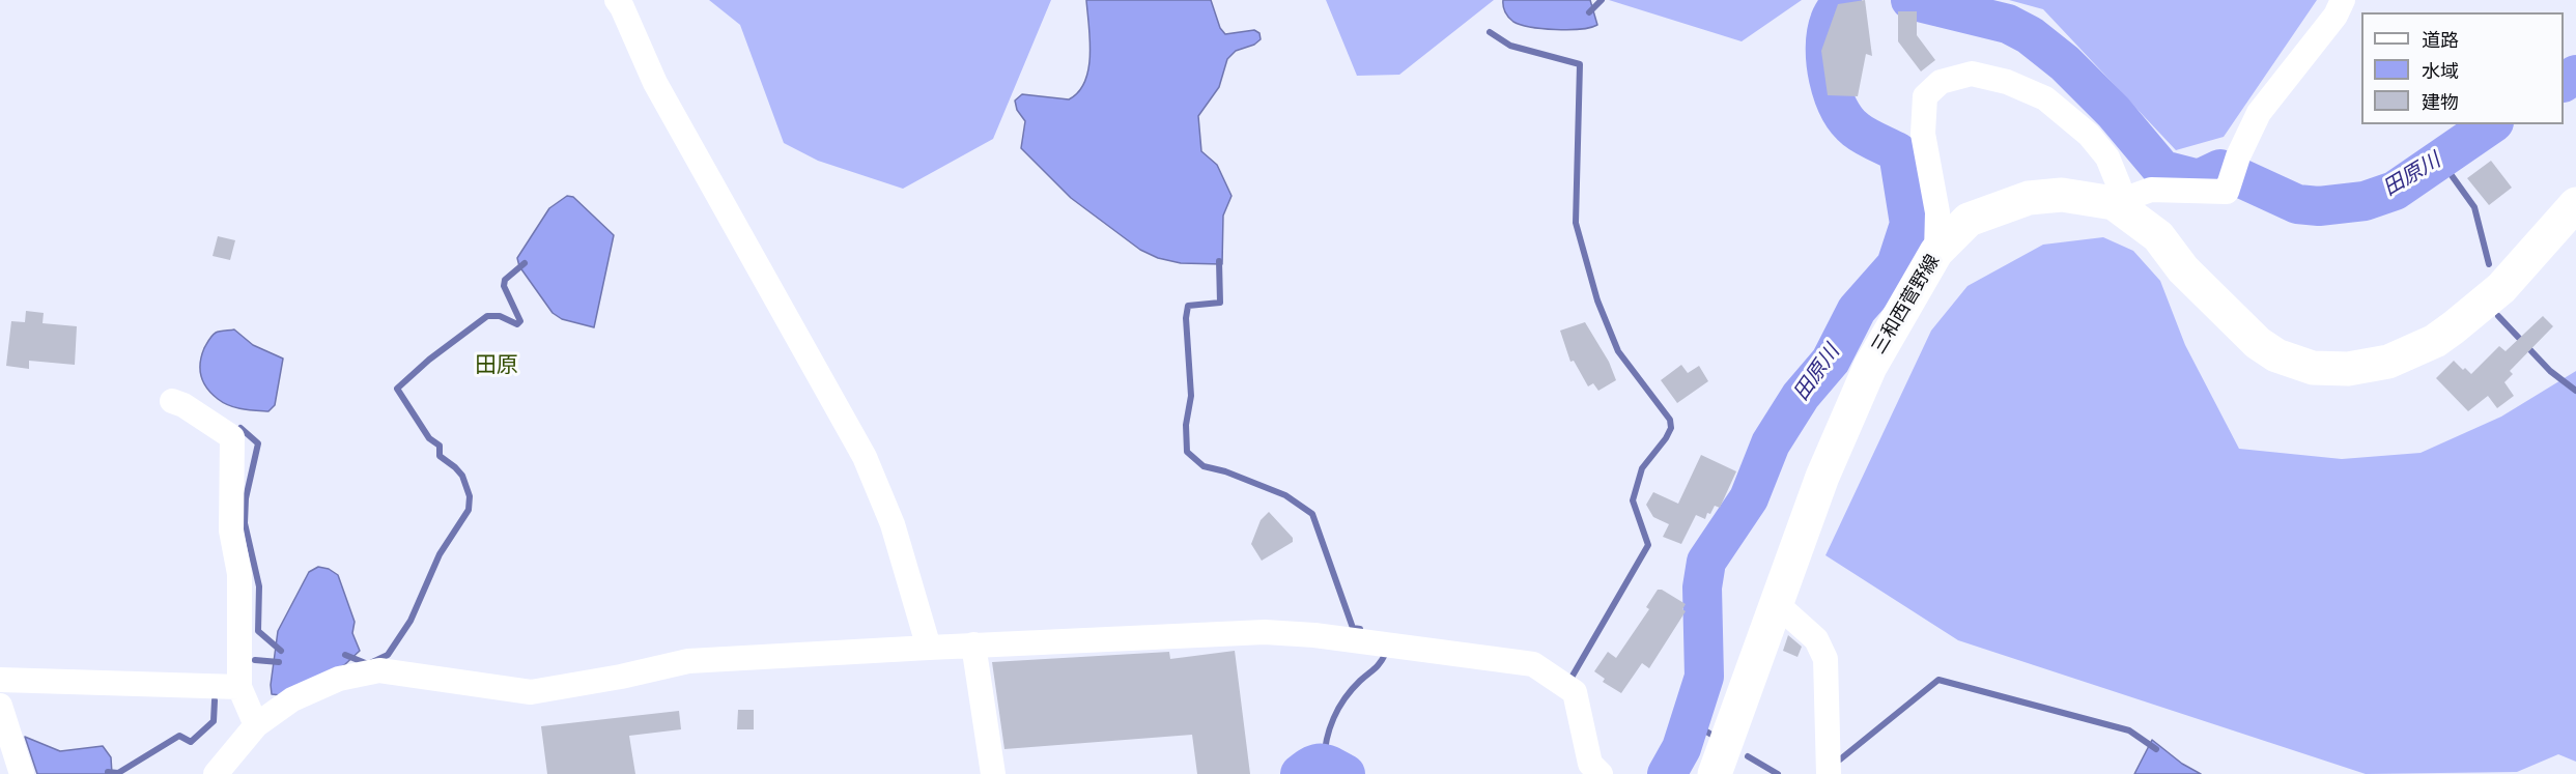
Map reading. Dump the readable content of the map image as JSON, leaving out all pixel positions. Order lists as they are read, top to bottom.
{
  "streets": {
    "main road": ["三和西菅野線"]
  },
  "districts": ["田原"],
  "water": ["田原川"],
  "legend": ["道路", "水域", "建物"]
}
